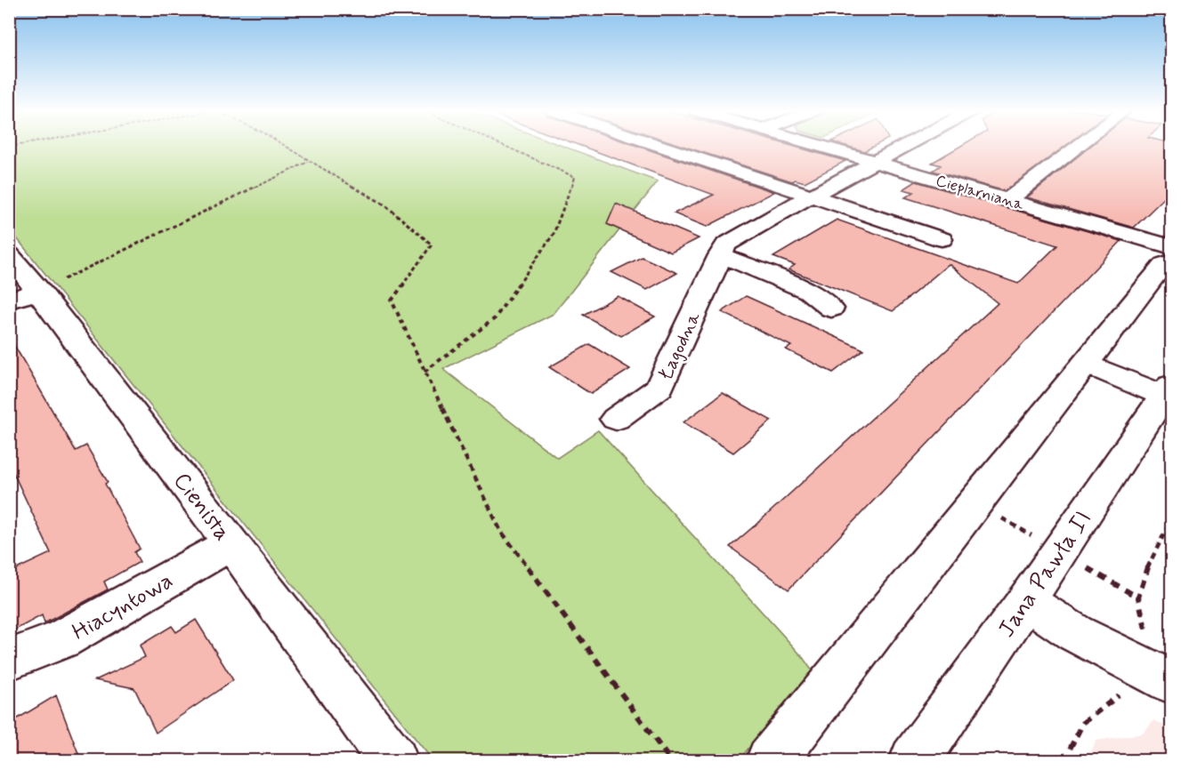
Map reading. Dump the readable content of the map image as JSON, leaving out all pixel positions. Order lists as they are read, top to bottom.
{
  "streets": {
    "street": [
      "Cieplarniana",
      "Łagodna",
      "Cienista",
      "Jana Pawła II",
      "Hiacyntowa"
    ]
  },
  "crossings": [
    ["Cieplarniana", "Łagodna"],
    ["Cienista", "Hiacyntowa"]
  ]
}
